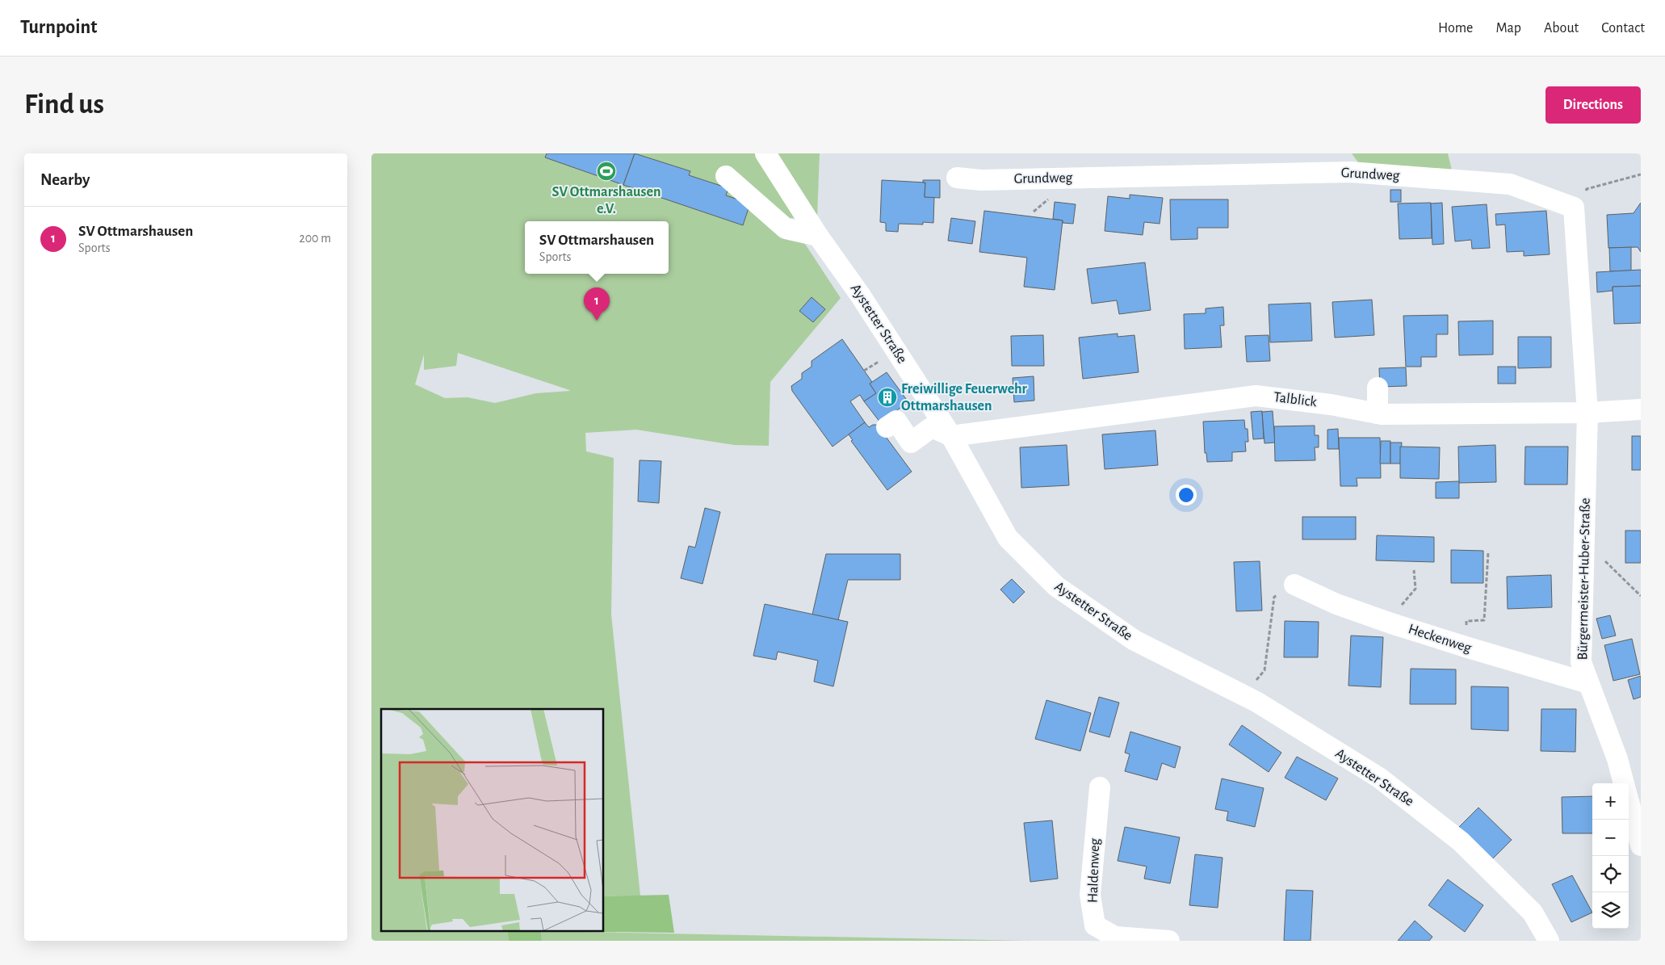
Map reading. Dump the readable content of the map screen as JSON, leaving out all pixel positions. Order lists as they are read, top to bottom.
{
  "streets": {
    "street": [
      "Grundweg",
      "Aystetter Straße",
      "Talblick",
      "Bürgermeister-Huber-Straße",
      "Heckenweg",
      "Haldenweg"
    ]
  },
  "crossings": [
    ["Aystetter Straße", "Talblick"],
    ["Talblick", "Bürgermeister-Huber-Straße"],
    ["Bürgermeister-Huber-Straße", "Heckenweg"]
  ],
  "places": {
    "sports": ["SV Ottmarshausen e.V."],
    "building": ["Freiwillige Feuerwehr Ottmarshausen"]
  },
  "page": {
    "header": "Turnpoint",
    "nav": [
      "Home",
      "Map",
      "About",
      "Contact"
    ],
    "buttons": "Directions",
    "title": "Find us",
    "heading": "Nearby",
    "list": [
      {
        "mark": "1",
        "name": "SV Ottmarshausen",
        "note": "Sports",
        "value": "200 m"
      }
    ],
    "popup": ["SV Ottmarshausen", "Sports"],
    "pins": "1",
    "map_buttons": ["+", "−"]
  }
}
